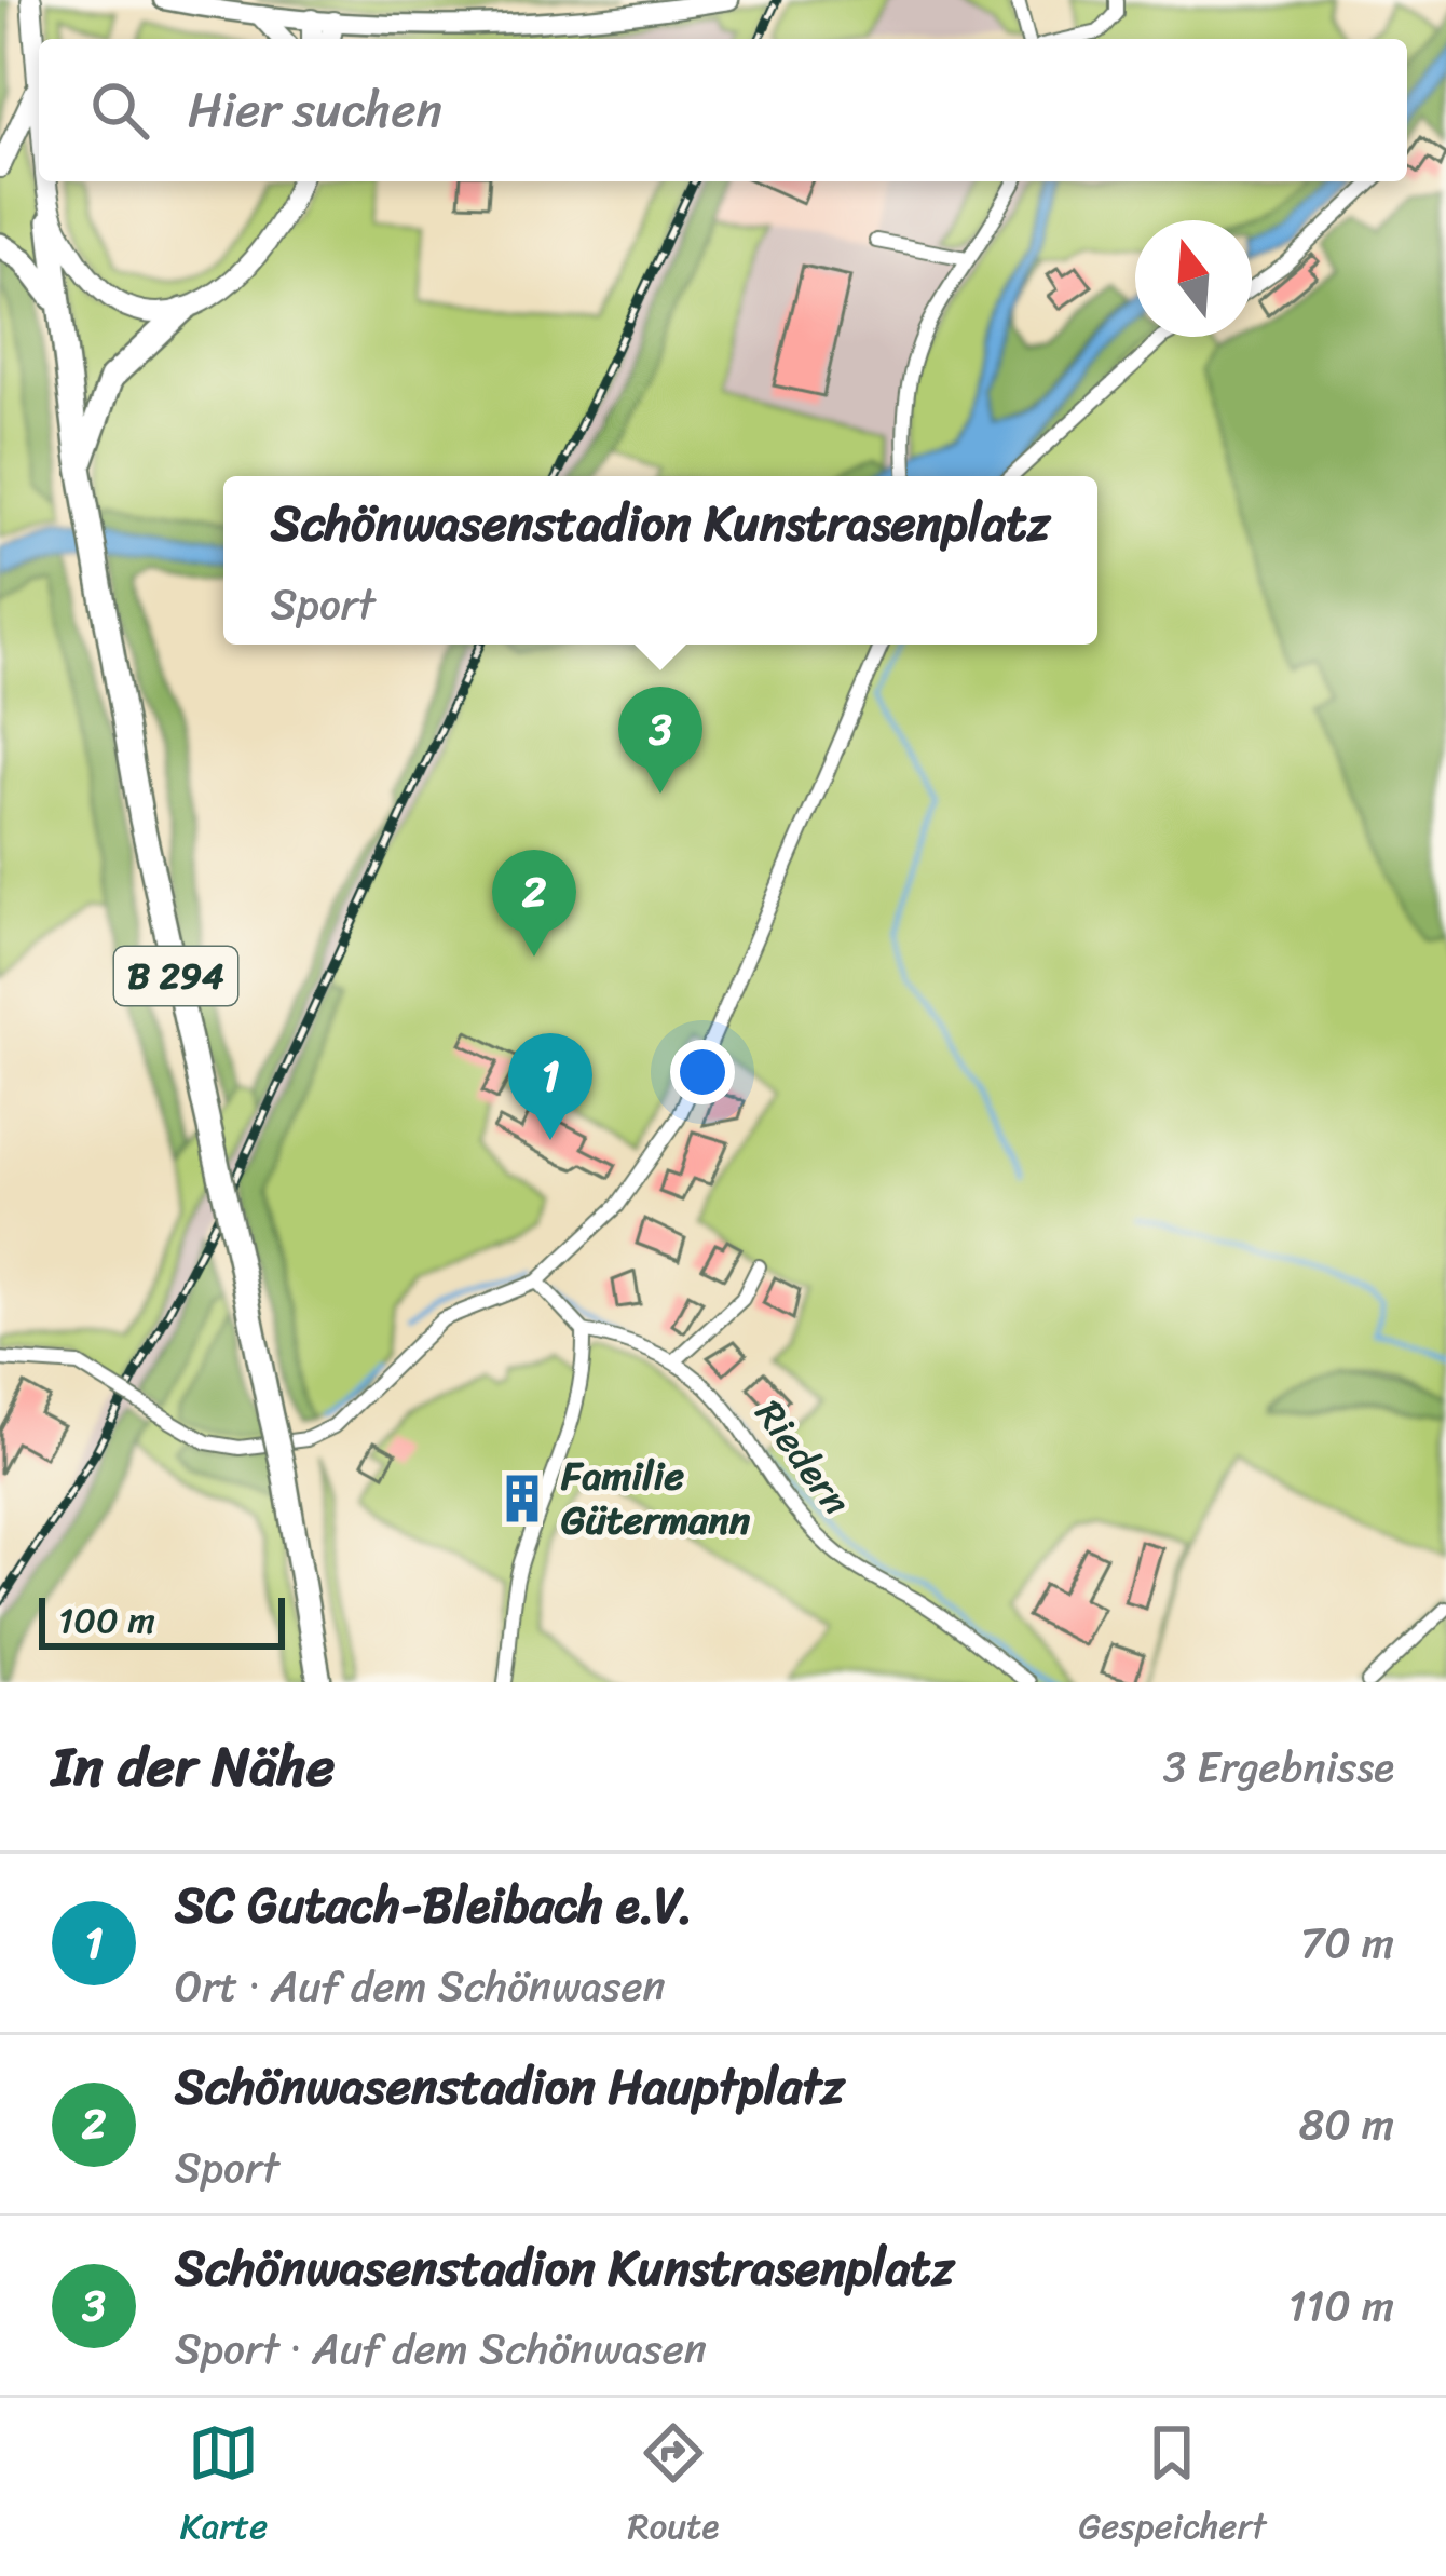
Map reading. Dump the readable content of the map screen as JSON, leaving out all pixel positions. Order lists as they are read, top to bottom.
{
  "streets": {
    "highway": ["B 294"],
    "street": ["Riedern"]
  },
  "places": {
    "building": ["Familie Gütermann"]
  },
  "scale_bar": "100 m",
  "north": "top",
  "page": {
    "search": "Hier suchen",
    "popup": ["Schönwasenstadion Kunstrasenplatz", "Sport"],
    "pins": ["3", "2", "1"],
    "scale": "100 m",
    "heading": ["In der Nähe", "3 Ergebnisse"],
    "list": [
      {
        "mark": "1",
        "name": "SC Gutach-Bleibach e.V.",
        "note": "Ort · Auf dem Schönwasen",
        "value": "70 m"
      },
      {
        "mark": "2",
        "name": "Schönwasenstadion Hauptplatz",
        "note": "Sport",
        "value": "80 m"
      },
      {
        "mark": "3",
        "name": "Schönwasenstadion Kunstrasenplatz",
        "note": "Sport · Auf dem Schönwasen",
        "value": "110 m"
      }
    ],
    "nav": ["Karte", "Route", "Gespeichert"]
  }
}
